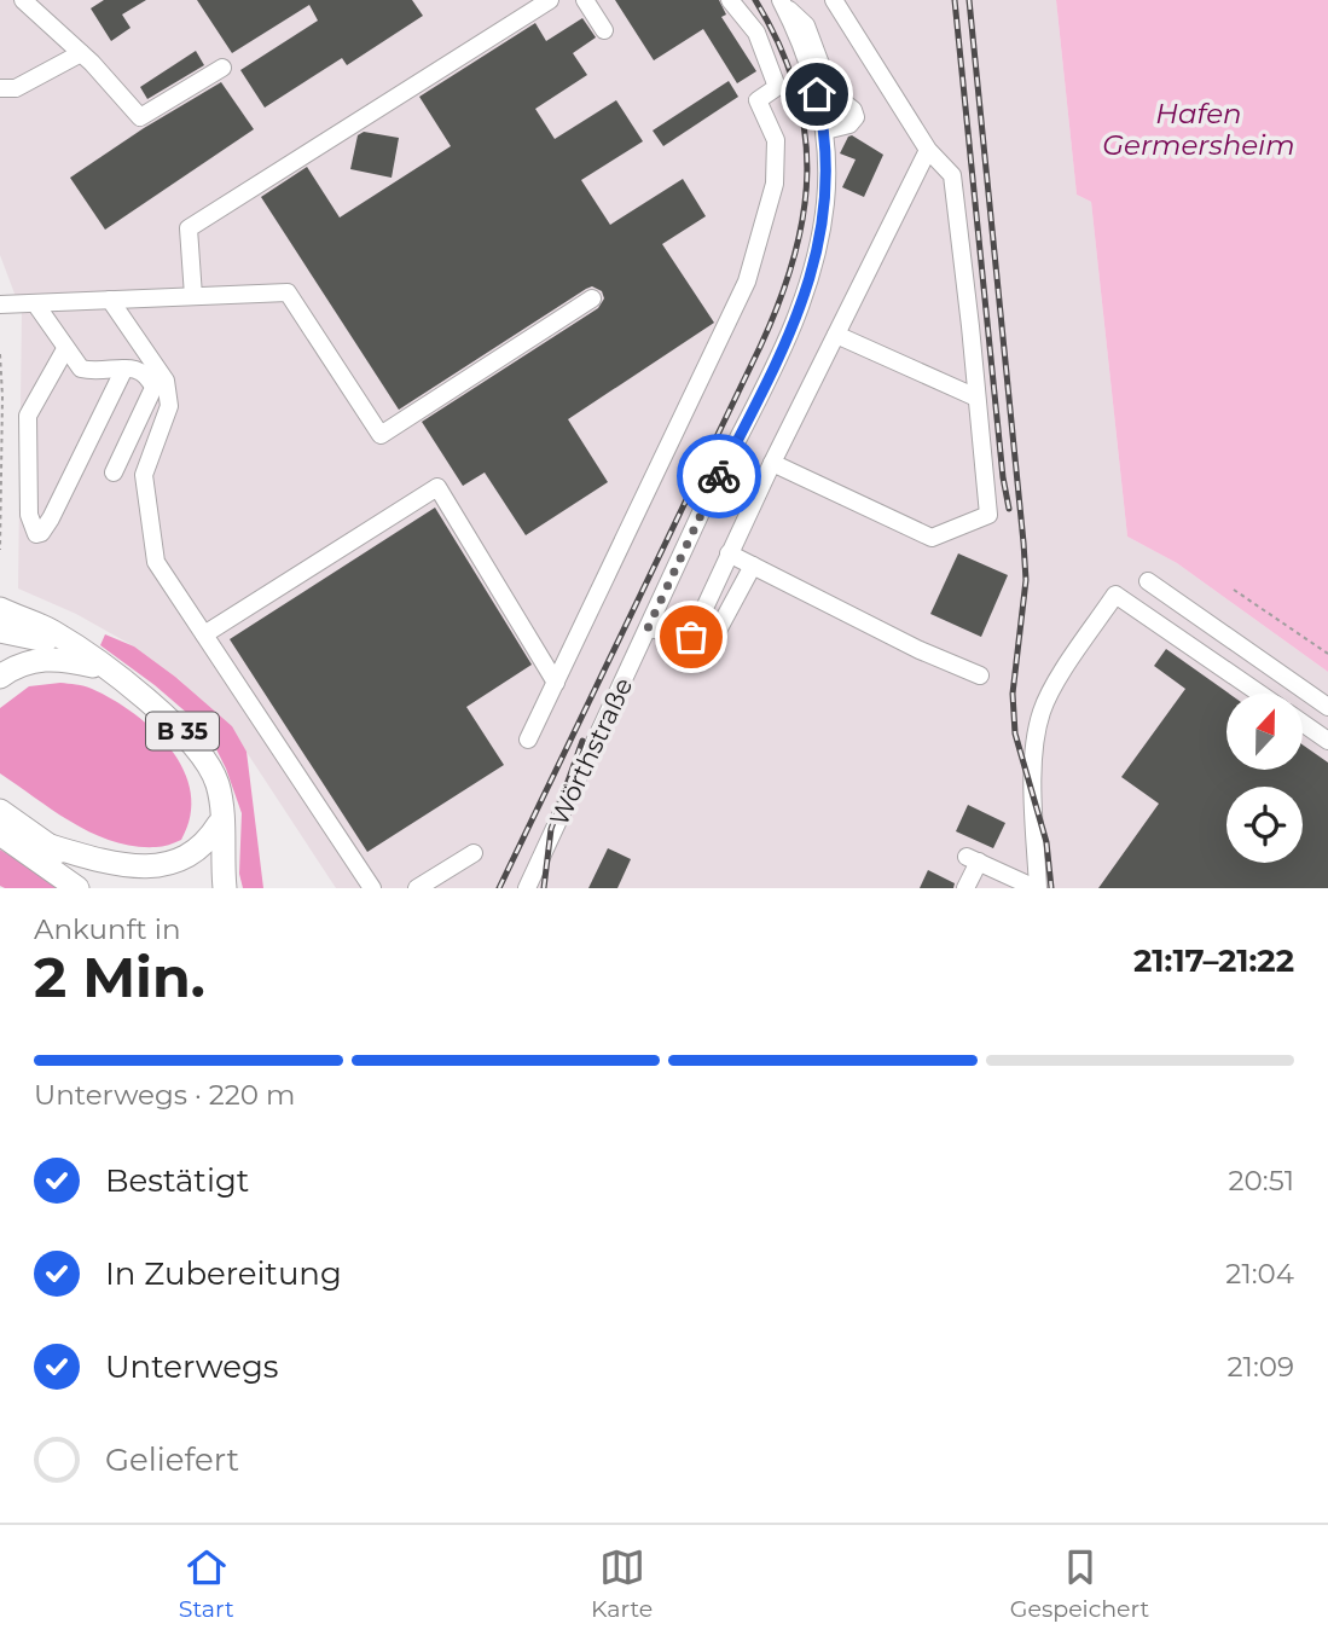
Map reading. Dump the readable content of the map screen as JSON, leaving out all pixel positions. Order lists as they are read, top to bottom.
{
  "streets": {
    "highway": ["B 35"],
    "street": ["Wörthstraße"]
  },
  "water": ["Hafen Germersheim"],
  "north": "top",
  "page": {
    "heading": ["2 Min.", "Ankunft in", "21:17–21:22"],
    "bar": "Unterwegs · 220 m",
    "list": [
      ["Bestätigt", "20:51"],
      ["In Zubereitung", "21:04"],
      ["Unterwegs", "21:09"],
      "Geliefert"
    ],
    "tabs": ["Start", "Karte", "Gespeichert"]
  }
}
